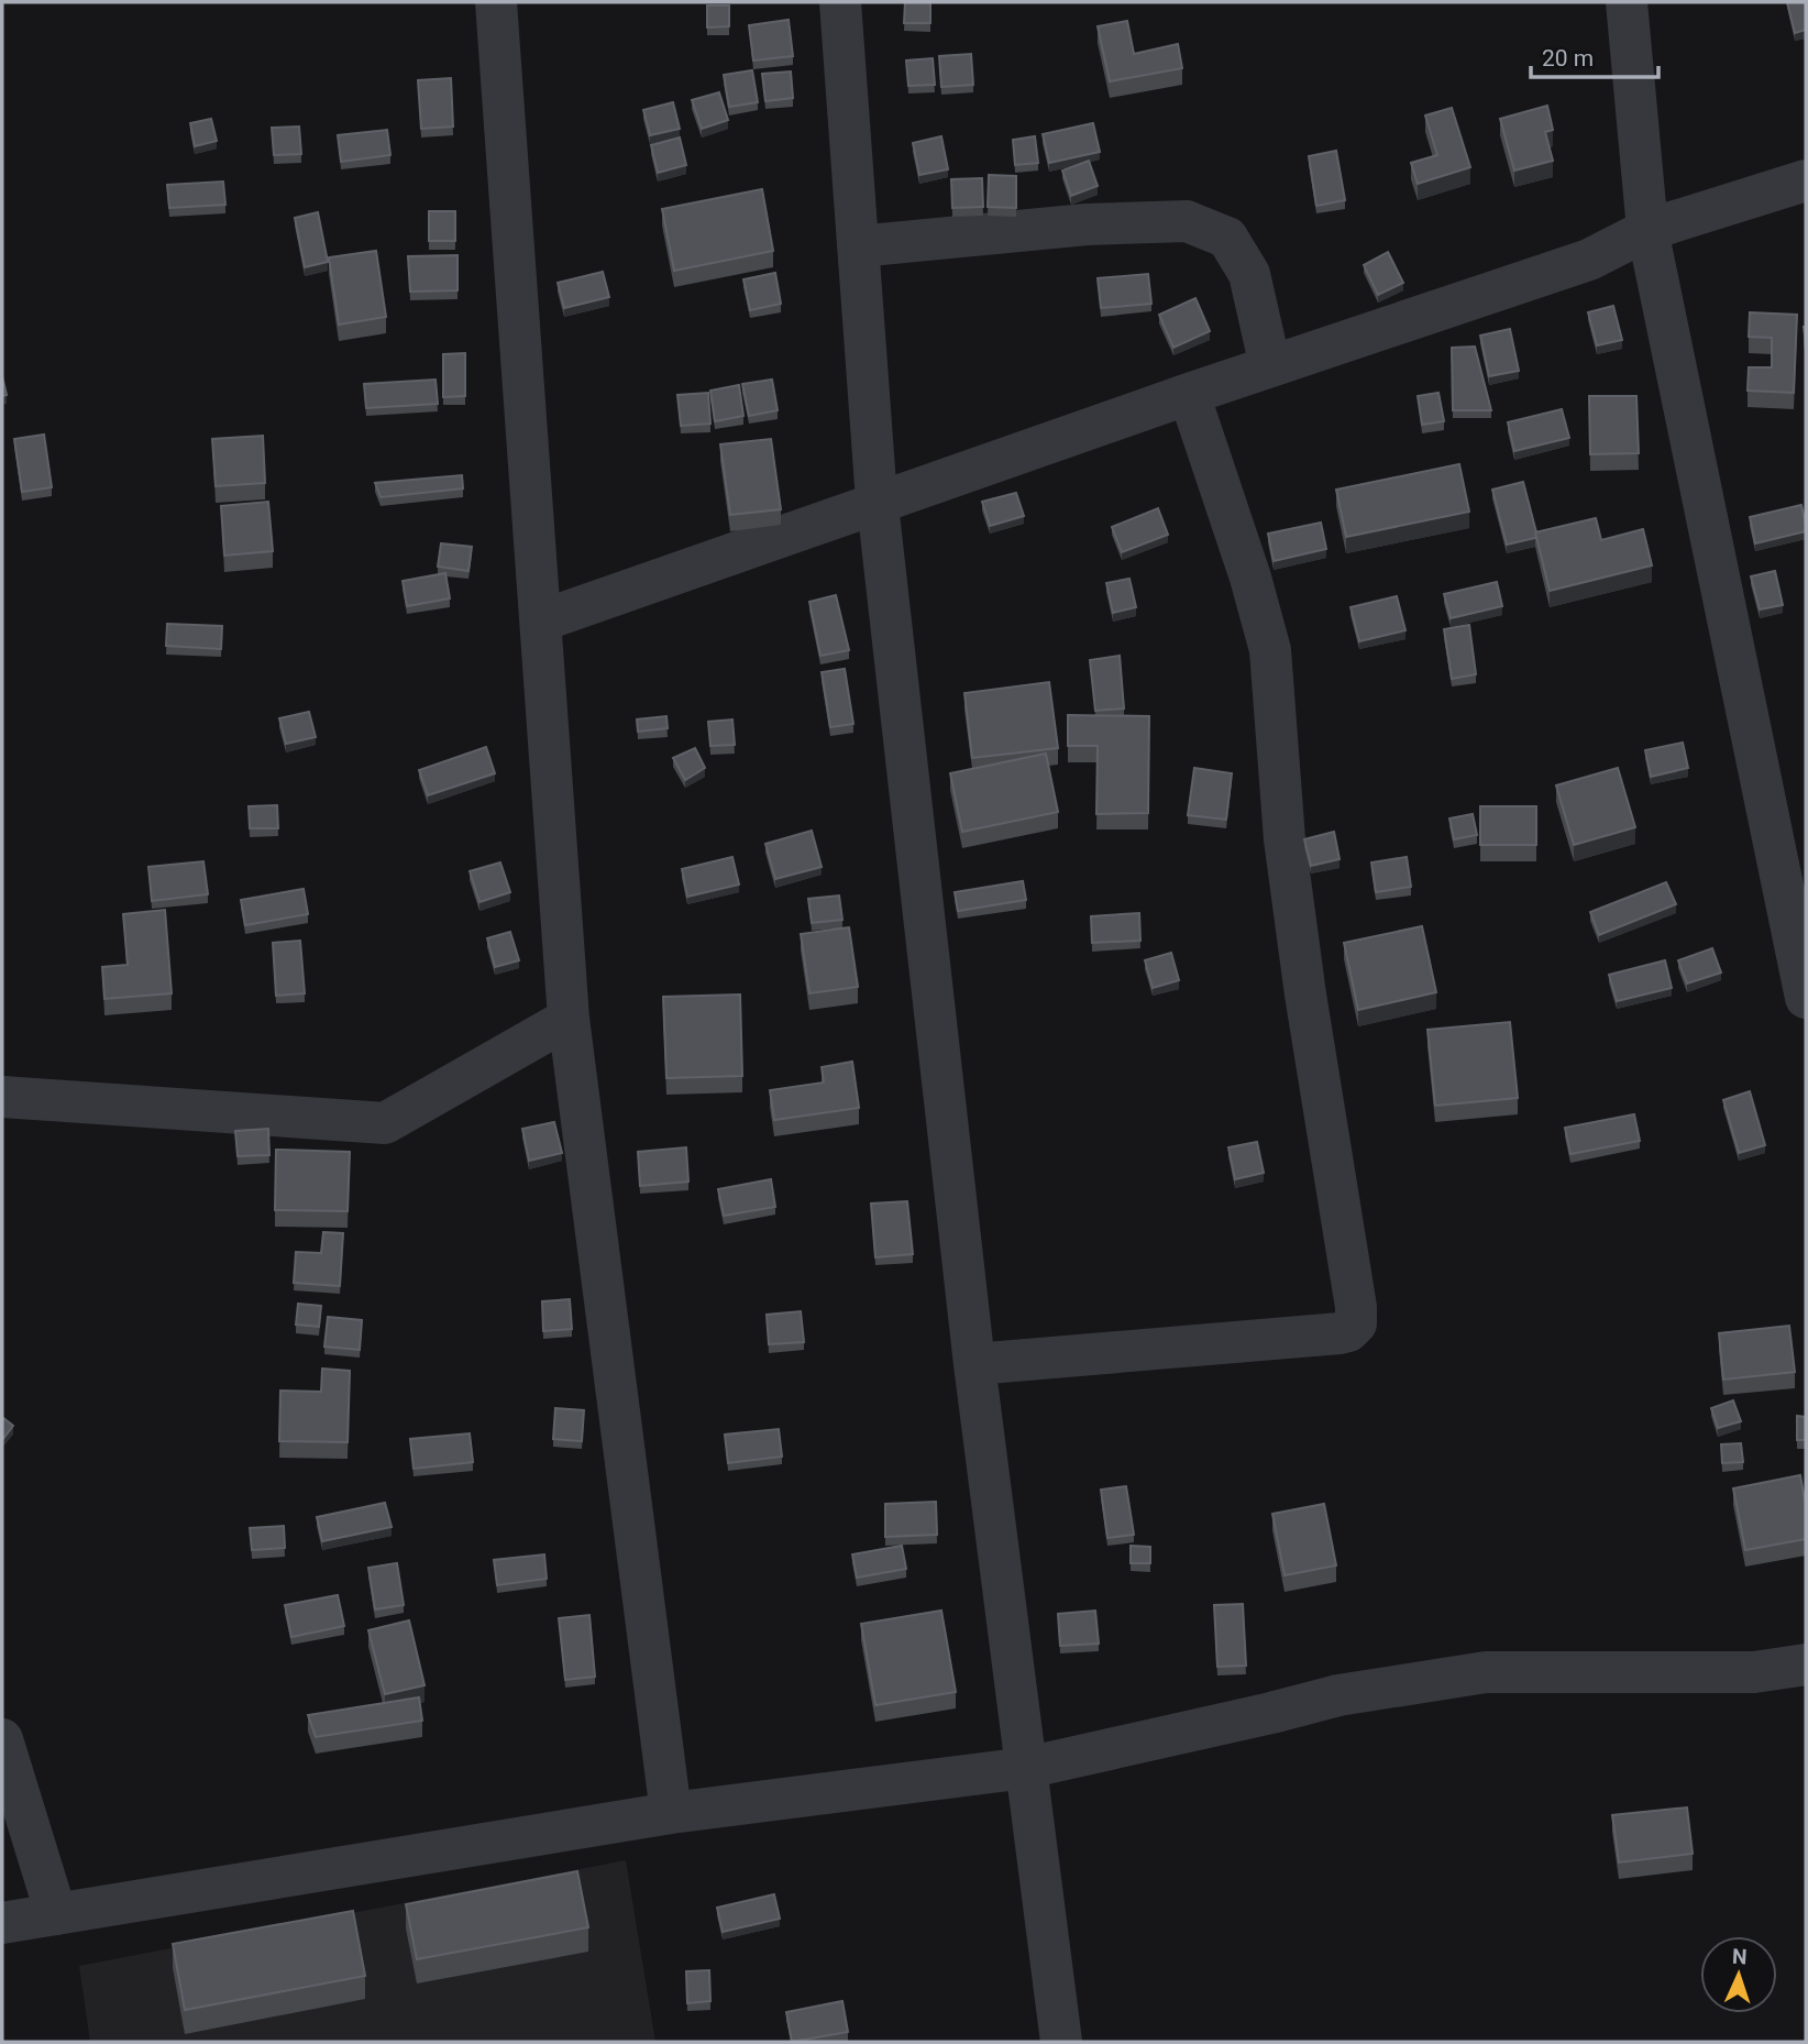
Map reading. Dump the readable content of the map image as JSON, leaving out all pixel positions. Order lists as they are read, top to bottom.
{
  "scale_bar": "20 m",
  "north": "top"
}
